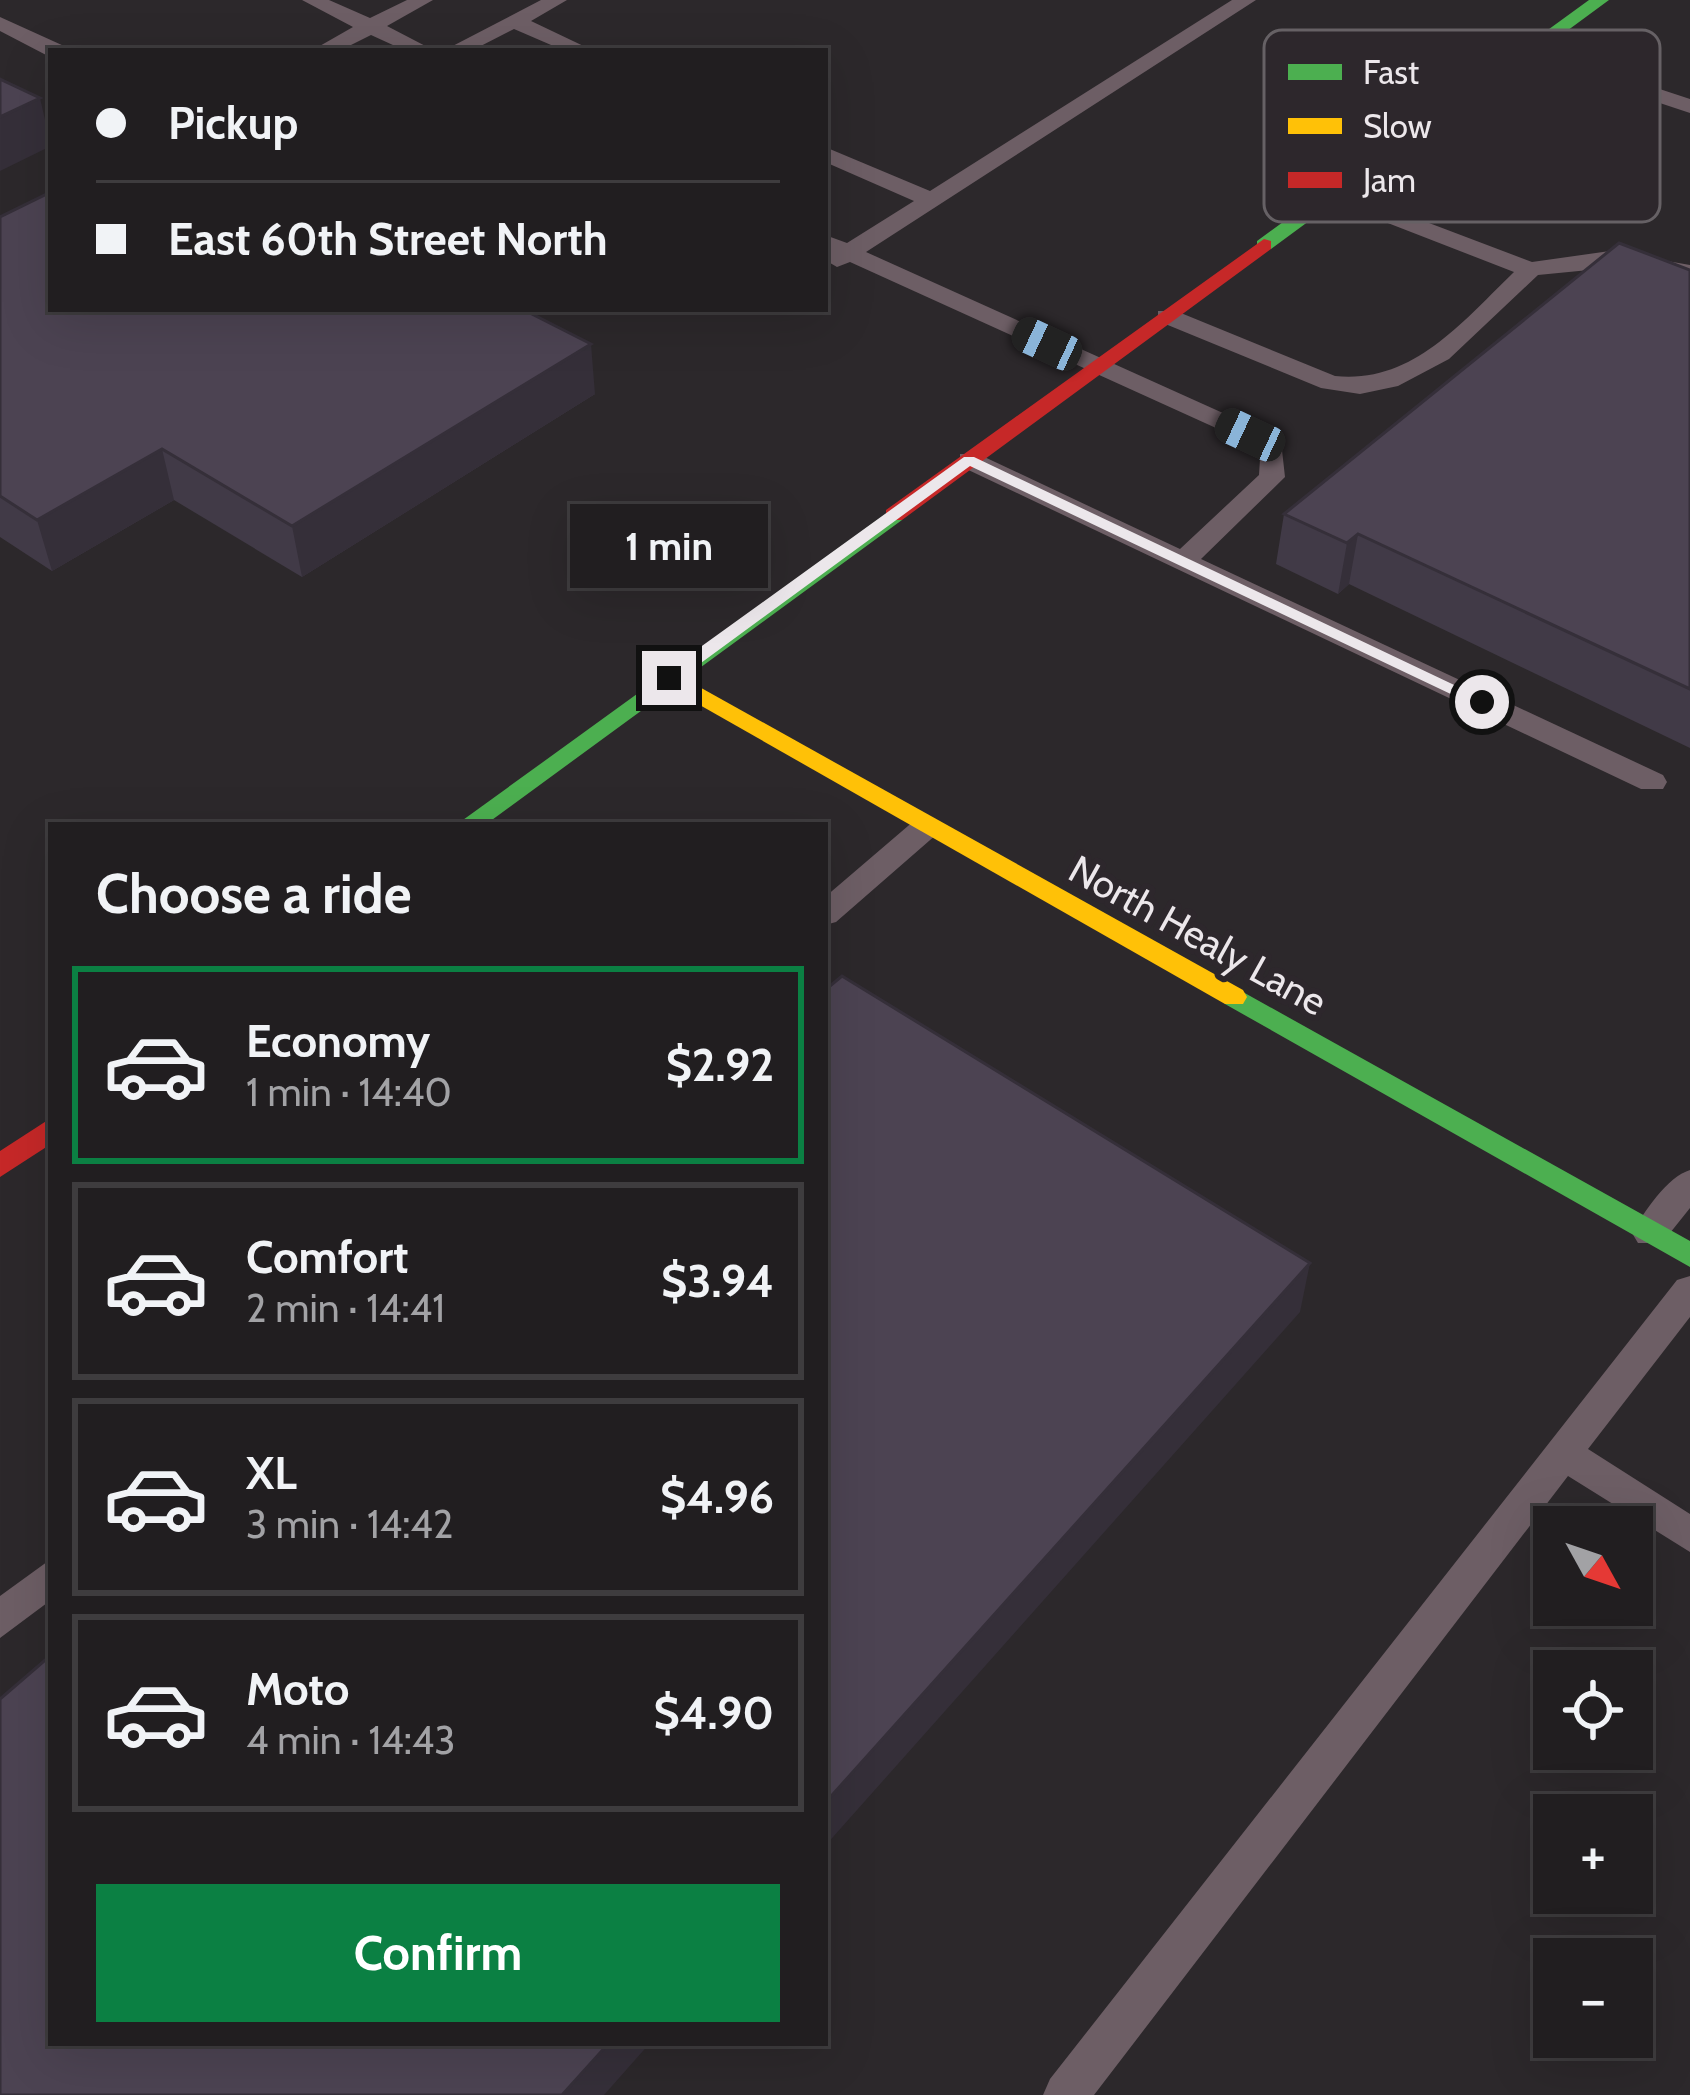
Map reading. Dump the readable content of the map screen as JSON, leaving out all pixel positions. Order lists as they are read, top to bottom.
{
  "streets": {
    "main road": ["North Healy Lane"]
  },
  "legend": ["Fast", "Slow", "Jam"],
  "north": "bottom right",
  "page": {
    "banner": ["Pickup", "East 60th Street North"],
    "bubble": "1 min",
    "heading": "Choose a ride",
    "list": [
      {
        "name": "Economy",
        "note": "1 min · 14:40",
        "value": "$2.92"
      },
      {
        "name": "Comfort",
        "note": "2 min · 14:41",
        "value": "$3.94"
      },
      {
        "name": "XL",
        "note": "3 min · 14:42",
        "value": "$4.96"
      },
      {
        "name": "Moto",
        "note": "4 min · 14:43",
        "value": "$4.90"
      }
    ],
    "map_buttons": ["+", "−"],
    "buttons": "Confirm"
  }
}
